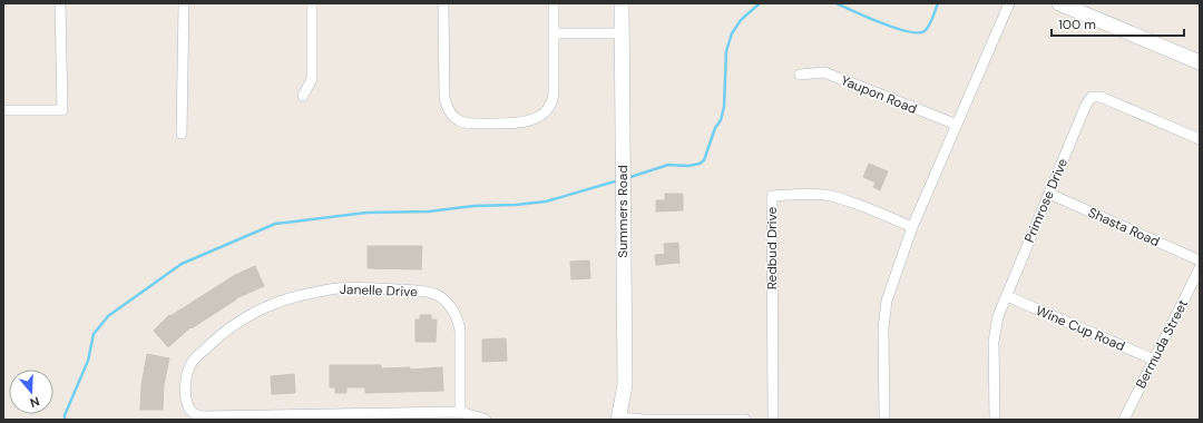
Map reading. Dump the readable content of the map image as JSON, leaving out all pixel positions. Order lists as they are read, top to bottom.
{
  "streets": {
    "street": [
      "Yaupon Road",
      "Primrose Drive",
      "Summers Road",
      "Shasta Road",
      "Redbud Drive",
      "Janelle Drive",
      "Wine Cup Road",
      "Bermuda Street"
    ]
  },
  "crossings": [
    ["Primrose Drive", "Shasta Road"],
    ["Primrose Drive", "Wine Cup Road"],
    ["Wine Cup Road", "Bermuda Street"]
  ],
  "scale_bar": "100 m",
  "north": "bottom"
}
